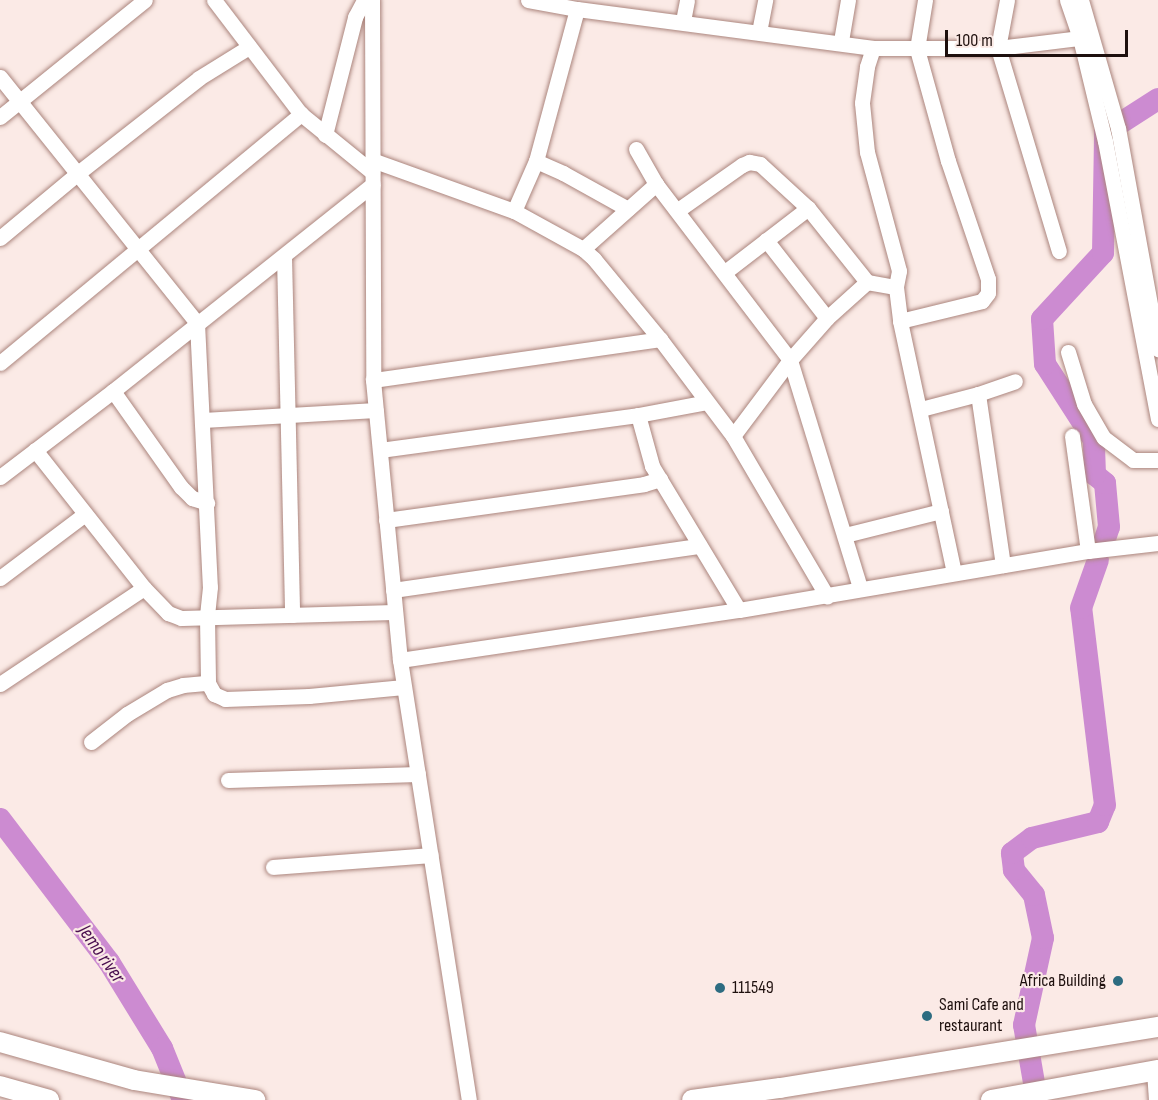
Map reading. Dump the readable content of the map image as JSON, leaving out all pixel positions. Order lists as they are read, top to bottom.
{
  "water": ["Jemo river"],
  "places": ["Africa Building", "111549", "Sami Cafe and restaurant"],
  "scale_bar": "100 m"
}
